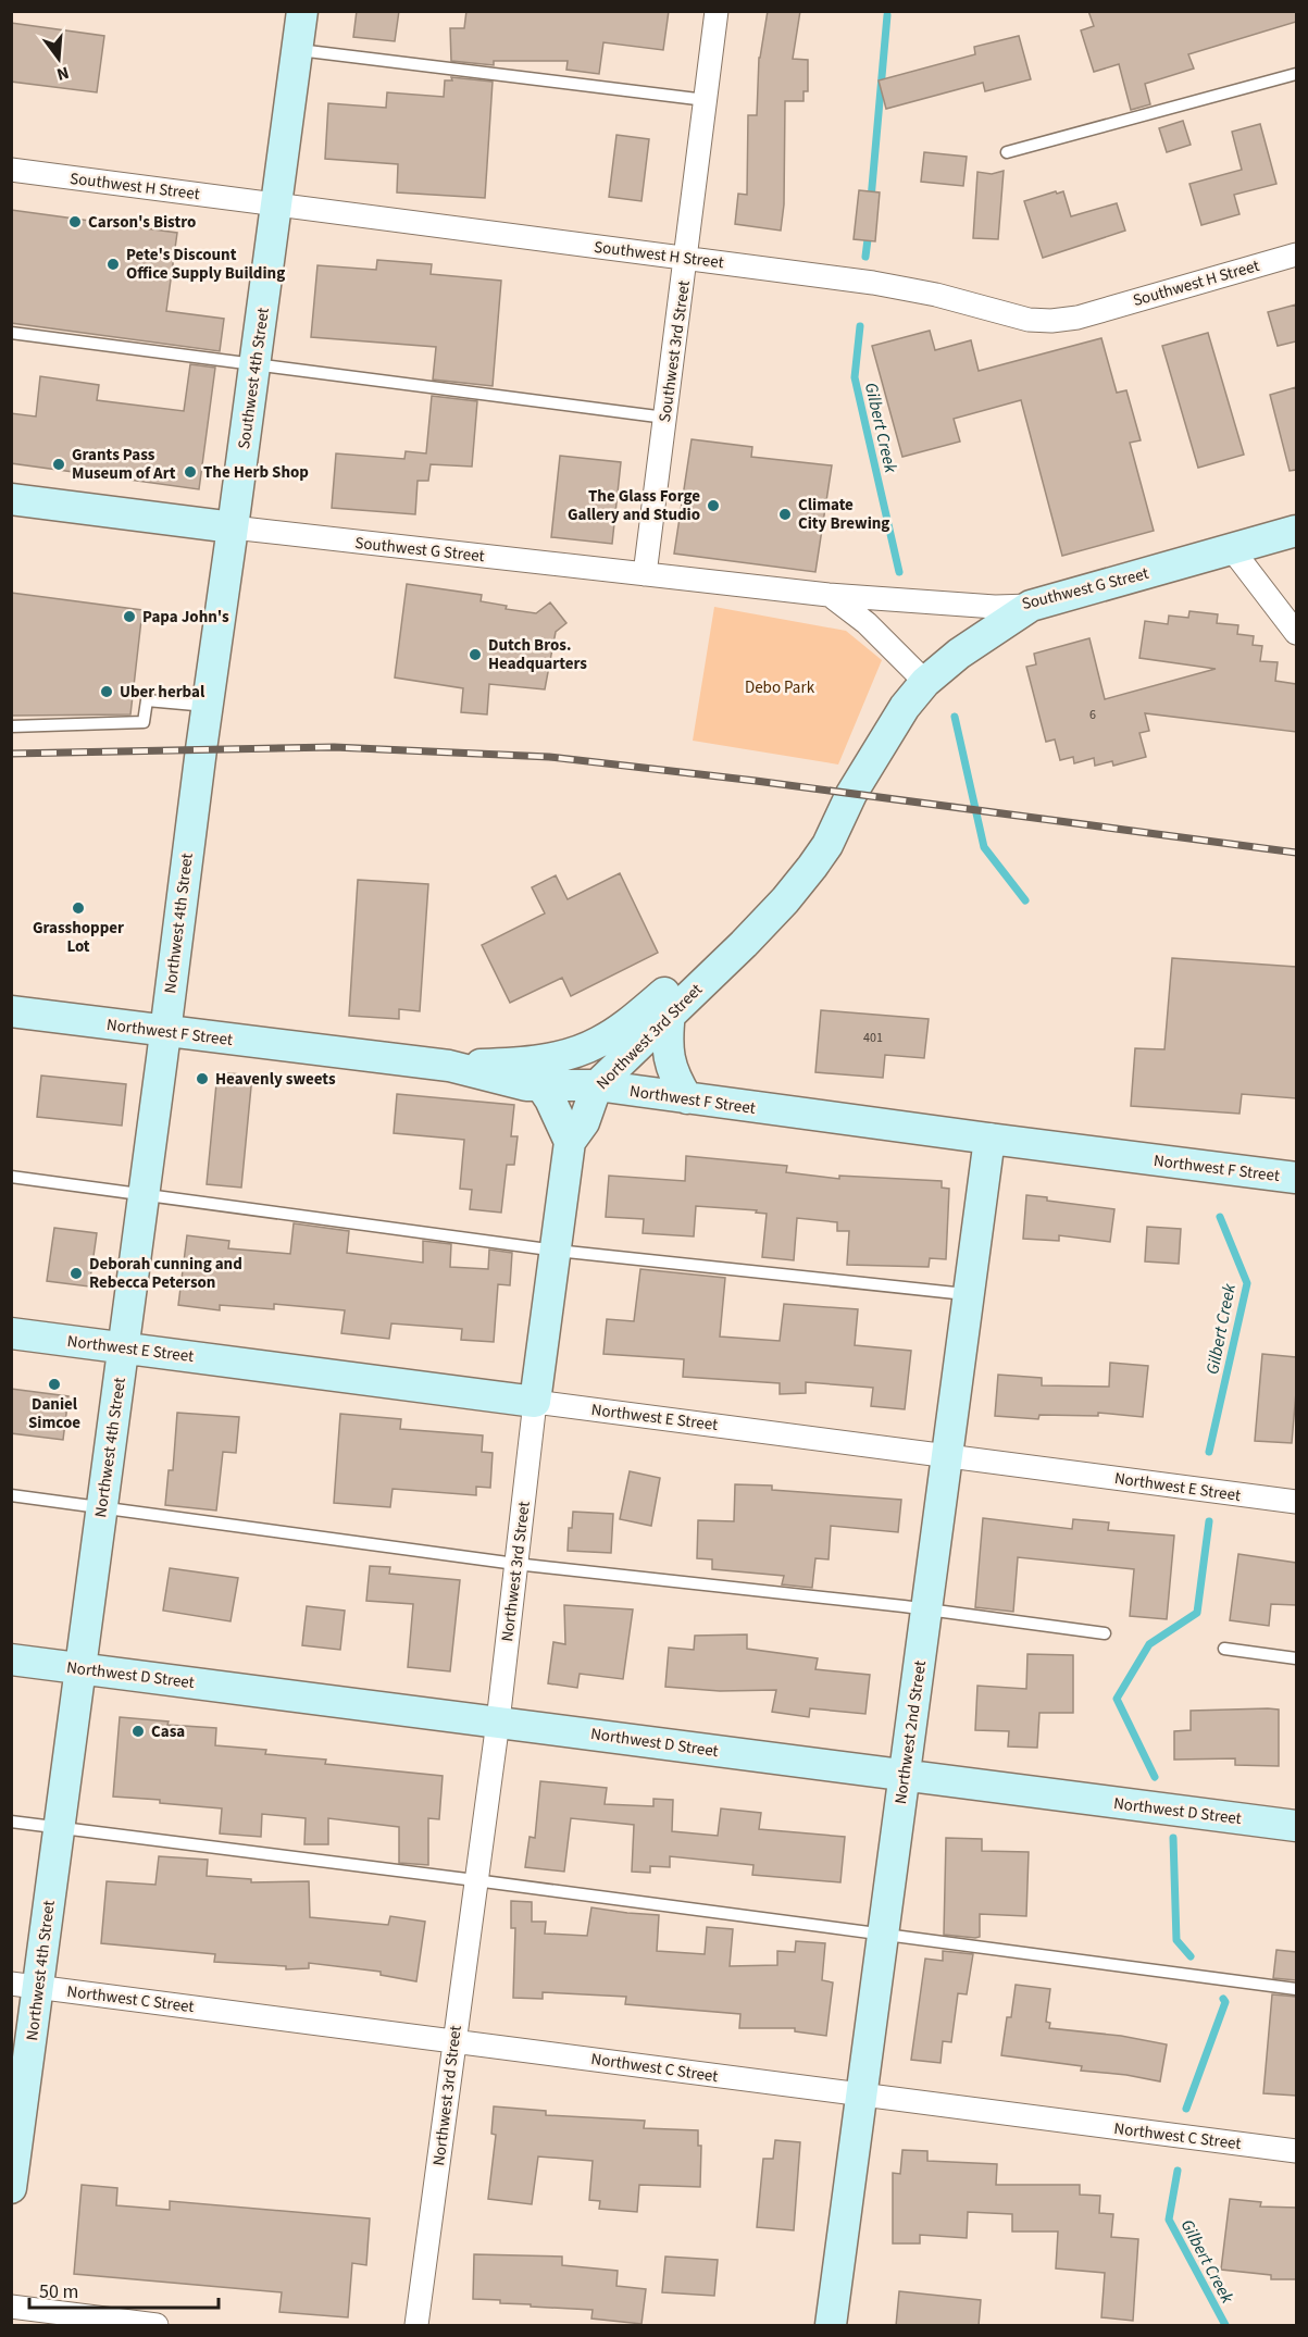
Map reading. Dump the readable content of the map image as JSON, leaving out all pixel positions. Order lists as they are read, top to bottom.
{
  "streets": {
    "street": [
      "Southwest H Street",
      "Southwest 3rd Street",
      "Southwest 4th Street",
      "Southwest G Street",
      "Northwest 4th Street",
      "Northwest F Street",
      "Northwest 3rd Street",
      "Northwest E Street",
      "Northwest D Street",
      "Northwest 2nd Street",
      "Northwest C Street"
    ]
  },
  "crossings": [
    ["Southwest H Street", "Southwest 3rd Street"],
    ["Southwest H Street", "Southwest 4th Street"],
    ["Southwest 3rd Street", "Southwest G Street"],
    ["Southwest 4th Street", "Southwest G Street"],
    ["Southwest 4th Street", "Northwest 4th Street"],
    ["Southwest G Street", "Northwest 3rd Street"],
    ["Northwest 4th Street", "Northwest F Street"],
    ["Northwest 4th Street", "Northwest E Street"],
    ["Northwest 4th Street", "Northwest D Street"],
    ["Northwest 4th Street", "Northwest C Street"],
    ["Northwest F Street", "Northwest 3rd Street"],
    ["Northwest F Street", "Northwest 2nd Street"],
    ["Northwest 3rd Street", "Northwest E Street"],
    ["Northwest 3rd Street", "Northwest D Street"],
    ["Northwest 3rd Street", "Northwest C Street"],
    ["Northwest E Street", "Northwest 2nd Street"],
    ["Northwest D Street", "Northwest 2nd Street"],
    ["Northwest 2nd Street", "Northwest C Street"]
  ],
  "water": ["Gilbert Creek"],
  "parks": ["Debo Park"],
  "places": [
    "Carson's Bistro",
    "Pete's Discount Office Supply Building",
    "Grants Pass Museum of Art",
    "The Herb Shop",
    "The Glass Forge Gallery and Studio",
    "Climate City Brewing",
    "Papa John's",
    "Dutch Bros. Headquarters",
    "Uber herbal",
    "Grasshopper Lot",
    "Heavenly sweets",
    "Deborah cunning and Rebecca Peterson",
    "Daniel Simcoe",
    "Casa"
  ],
  "house_numbers": ["6", "401"],
  "scale_bar": "50 m",
  "north": "bottom"
}
